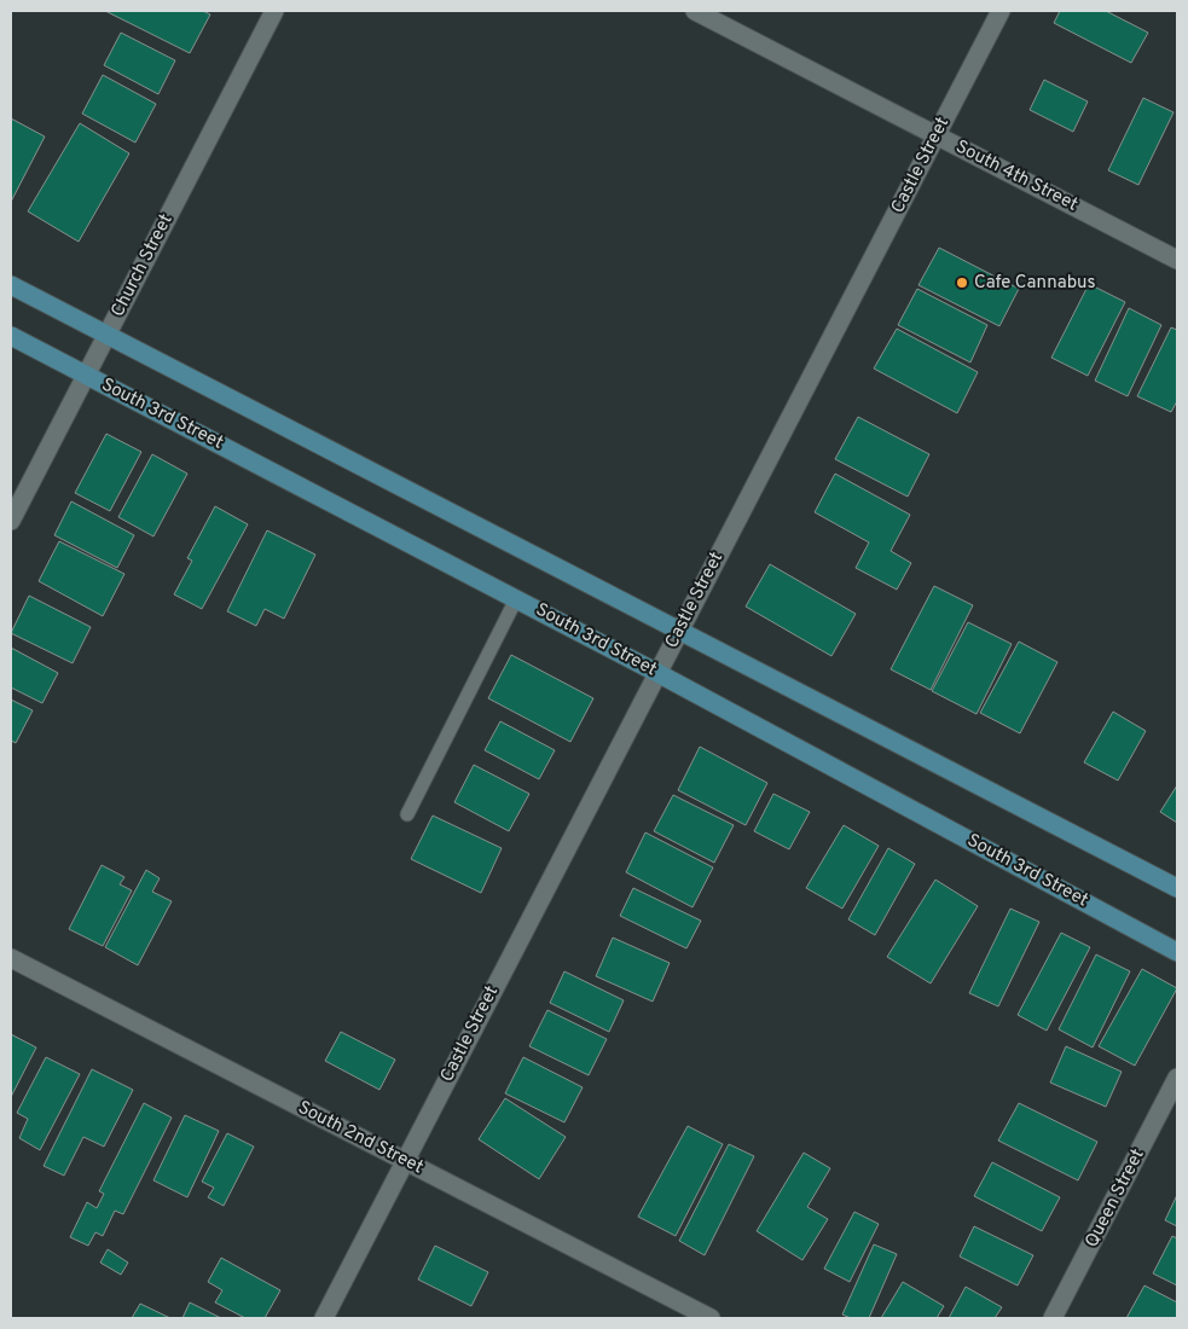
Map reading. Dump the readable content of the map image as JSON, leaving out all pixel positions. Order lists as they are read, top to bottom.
{
  "streets": {
    "main road": ["South 3rd Street"],
    "street": [
      "Castle Street",
      "South 4th Street",
      "Church Street",
      "South 2nd Street",
      "Queen Street"
    ]
  },
  "crossings": [
    ["Castle Street", "South 4th Street"],
    ["Castle Street", "South 3rd Street"],
    ["Castle Street", "South 2nd Street"],
    ["Church Street", "South 3rd Street"]
  ],
  "places": ["Cafe Cannabus"]
}
